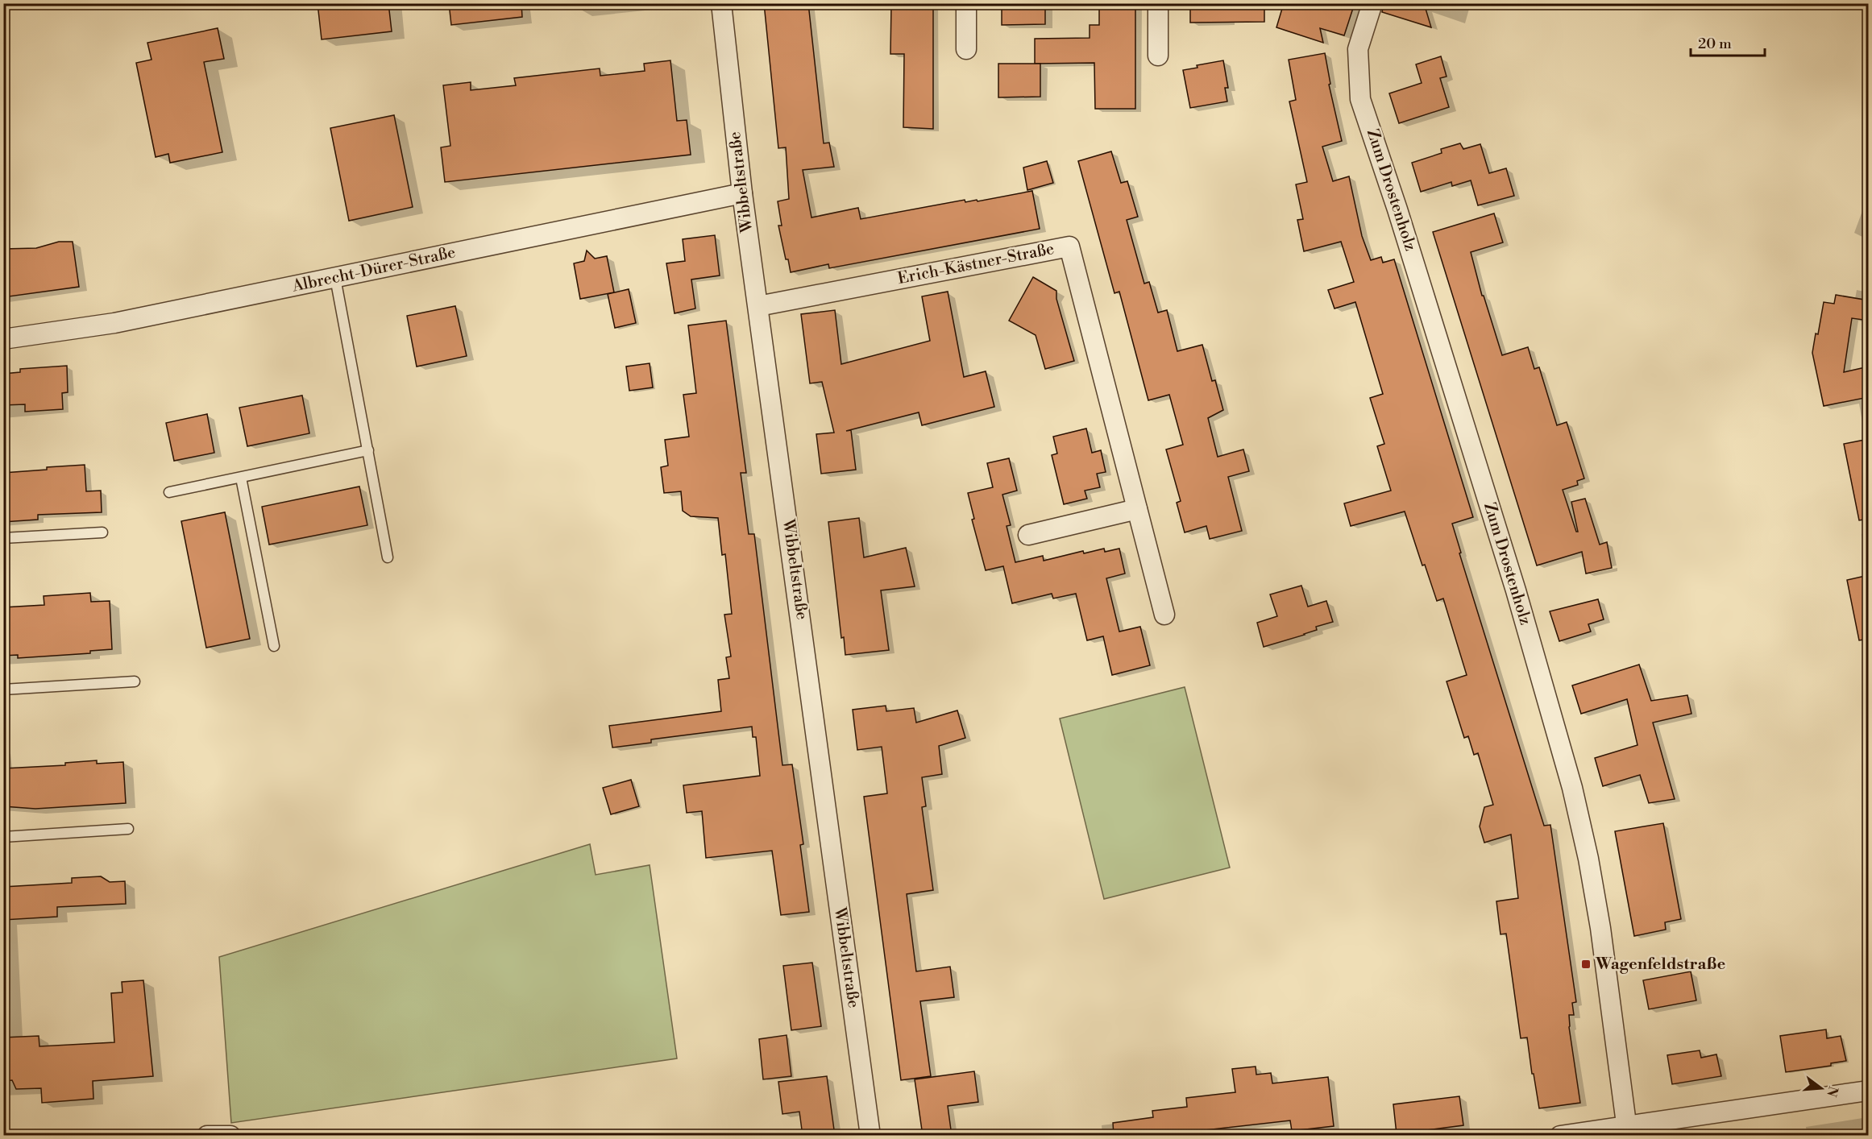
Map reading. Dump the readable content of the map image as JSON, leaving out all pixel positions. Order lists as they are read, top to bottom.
{
  "streets": {
    "street": [
      "Wibbeltstraße",
      "Zum Drostenholz",
      "Erich-Kästner-Straße",
      "Albrecht-Dürer-Straße"
    ]
  },
  "crossings": [
    ["Wibbeltstraße", "Erich-Kästner-Straße"],
    ["Wibbeltstraße", "Albrecht-Dürer-Straße"]
  ],
  "places": {
    "transit": ["Wagenfeldstraße"]
  },
  "scale_bar": "20 m",
  "north": "right"
}
